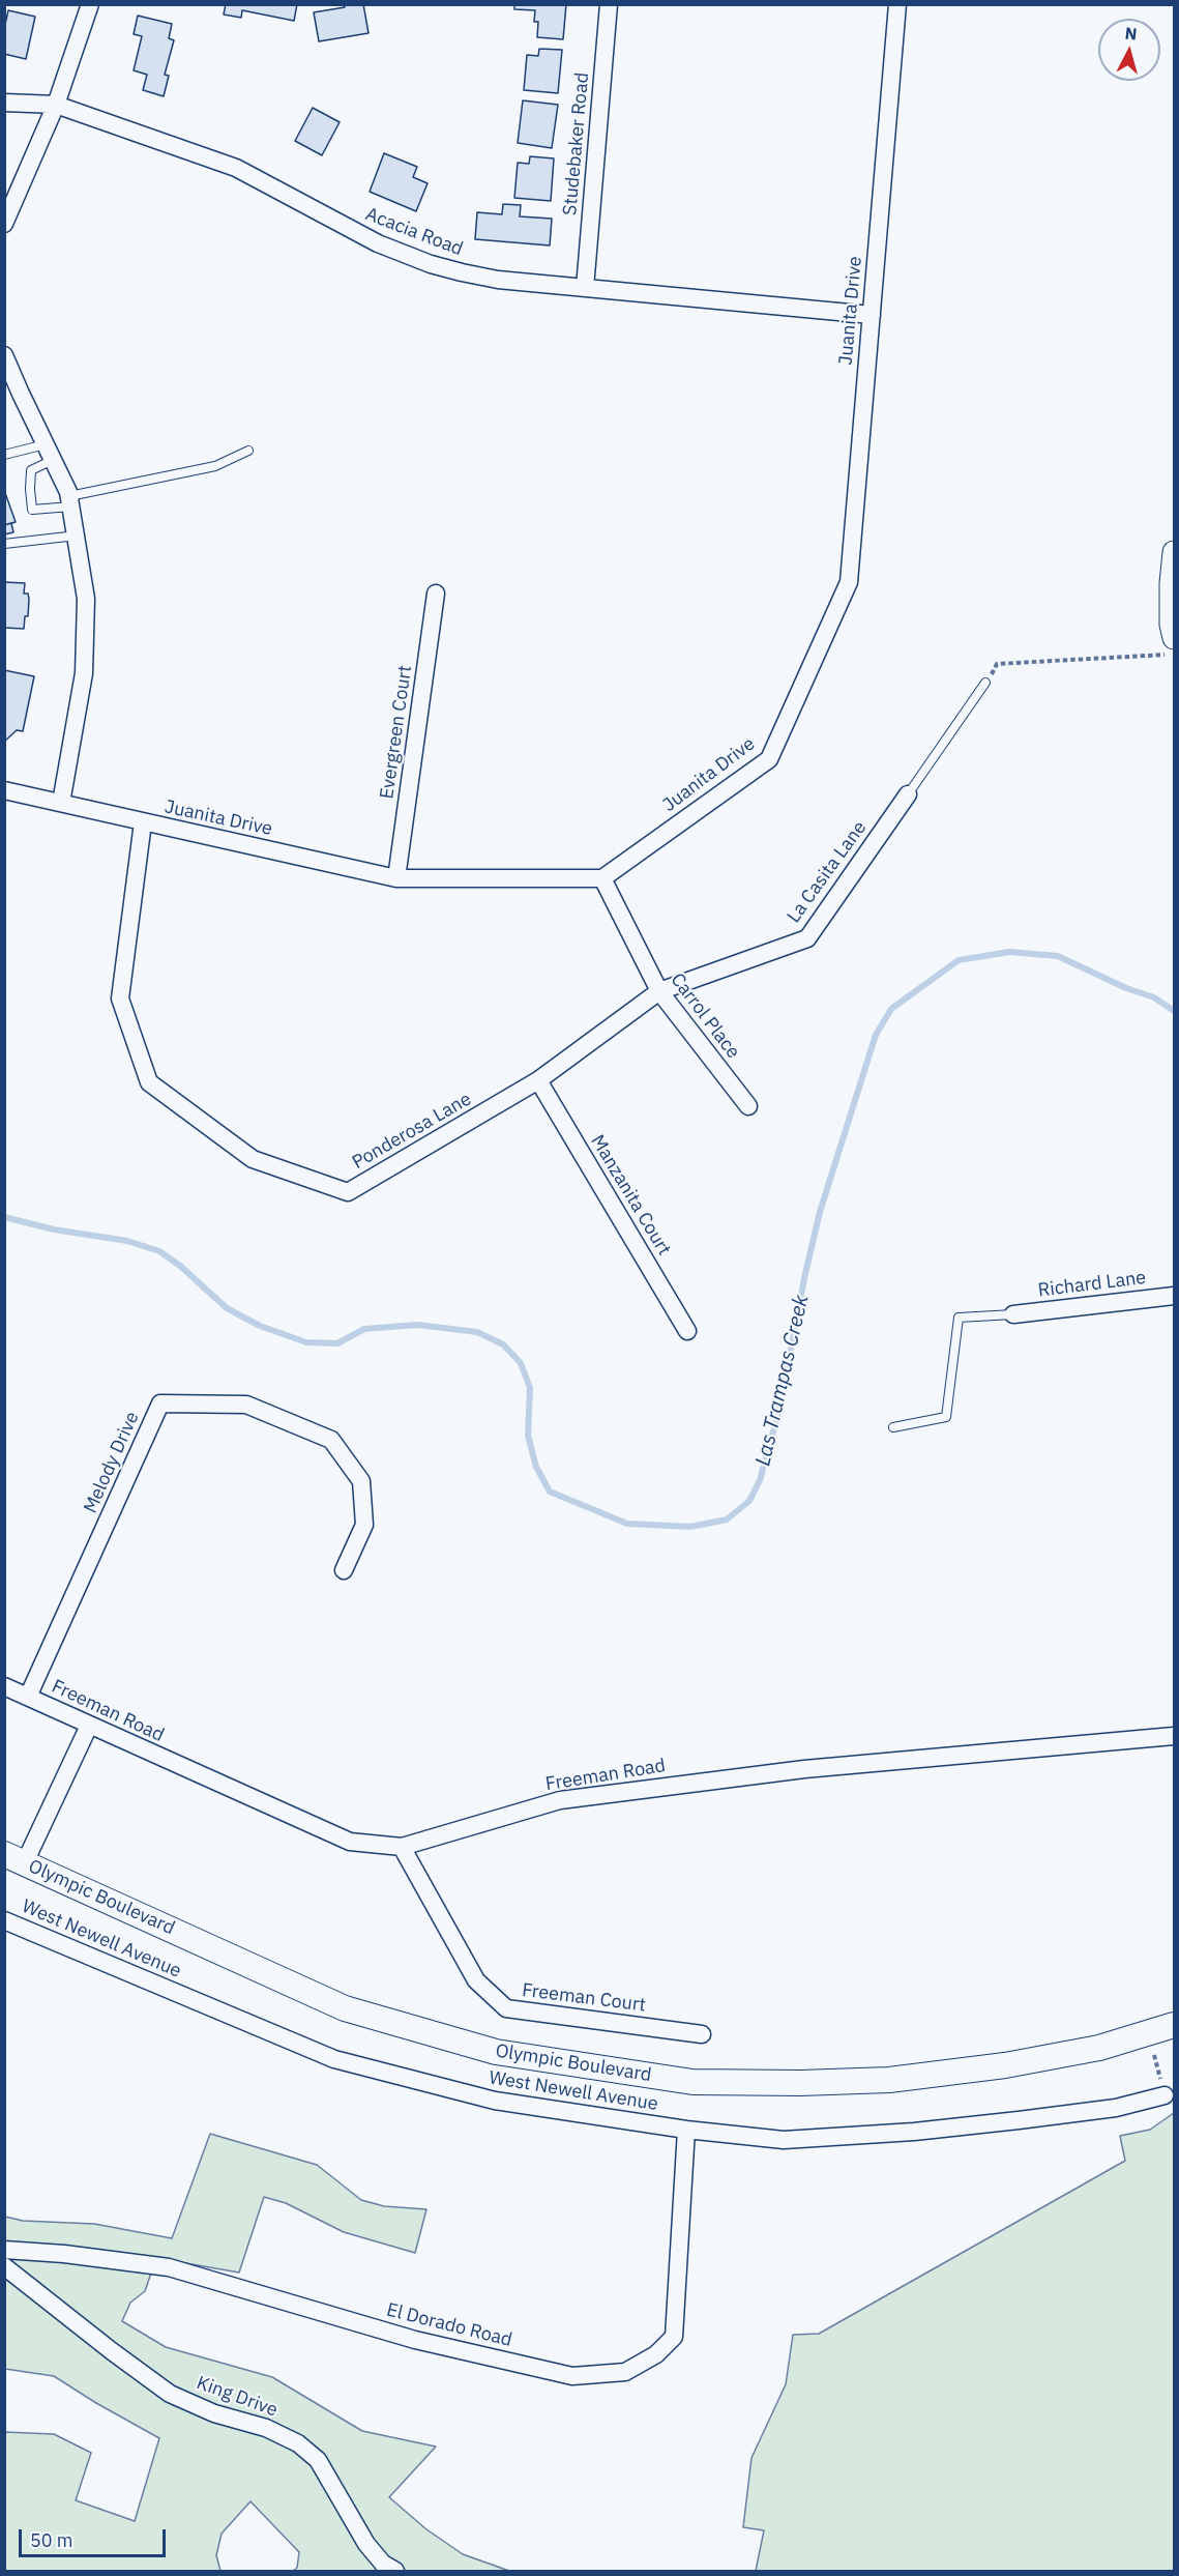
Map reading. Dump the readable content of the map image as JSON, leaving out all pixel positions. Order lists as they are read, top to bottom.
{
  "streets": {
    "main road": ["Olympic Boulevard"],
    "street": [
      "Studebaker Road",
      "Acacia Road",
      "Juanita Drive",
      "Evergreen Court",
      "La Casita Lane",
      "Carrol Place",
      "Ponderosa Lane",
      "Manzanita Court",
      "Richard Lane",
      "Melody Drive",
      "Freeman Road",
      "West Newell Avenue",
      "Freeman Court",
      "El Dorado Road",
      "King Drive"
    ]
  },
  "crossings": [
    ["Studebaker Road", "Acacia Road"],
    ["Acacia Road", "Juanita Drive"],
    ["Juanita Drive", "Evergreen Court"],
    ["Juanita Drive", "Carrol Place"],
    ["Juanita Drive", "Ponderosa Lane"],
    ["La Casita Lane", "Carrol Place"],
    ["La Casita Lane", "Ponderosa Lane"],
    ["Carrol Place", "Ponderosa Lane"],
    ["Ponderosa Lane", "Manzanita Court"],
    ["Melody Drive", "Freeman Road"],
    ["Freeman Road", "Freeman Court"],
    ["West Newell Avenue", "El Dorado Road"]
  ],
  "water": ["Las Trampas Creek"],
  "scale_bar": "50 m",
  "north": "top"
}
